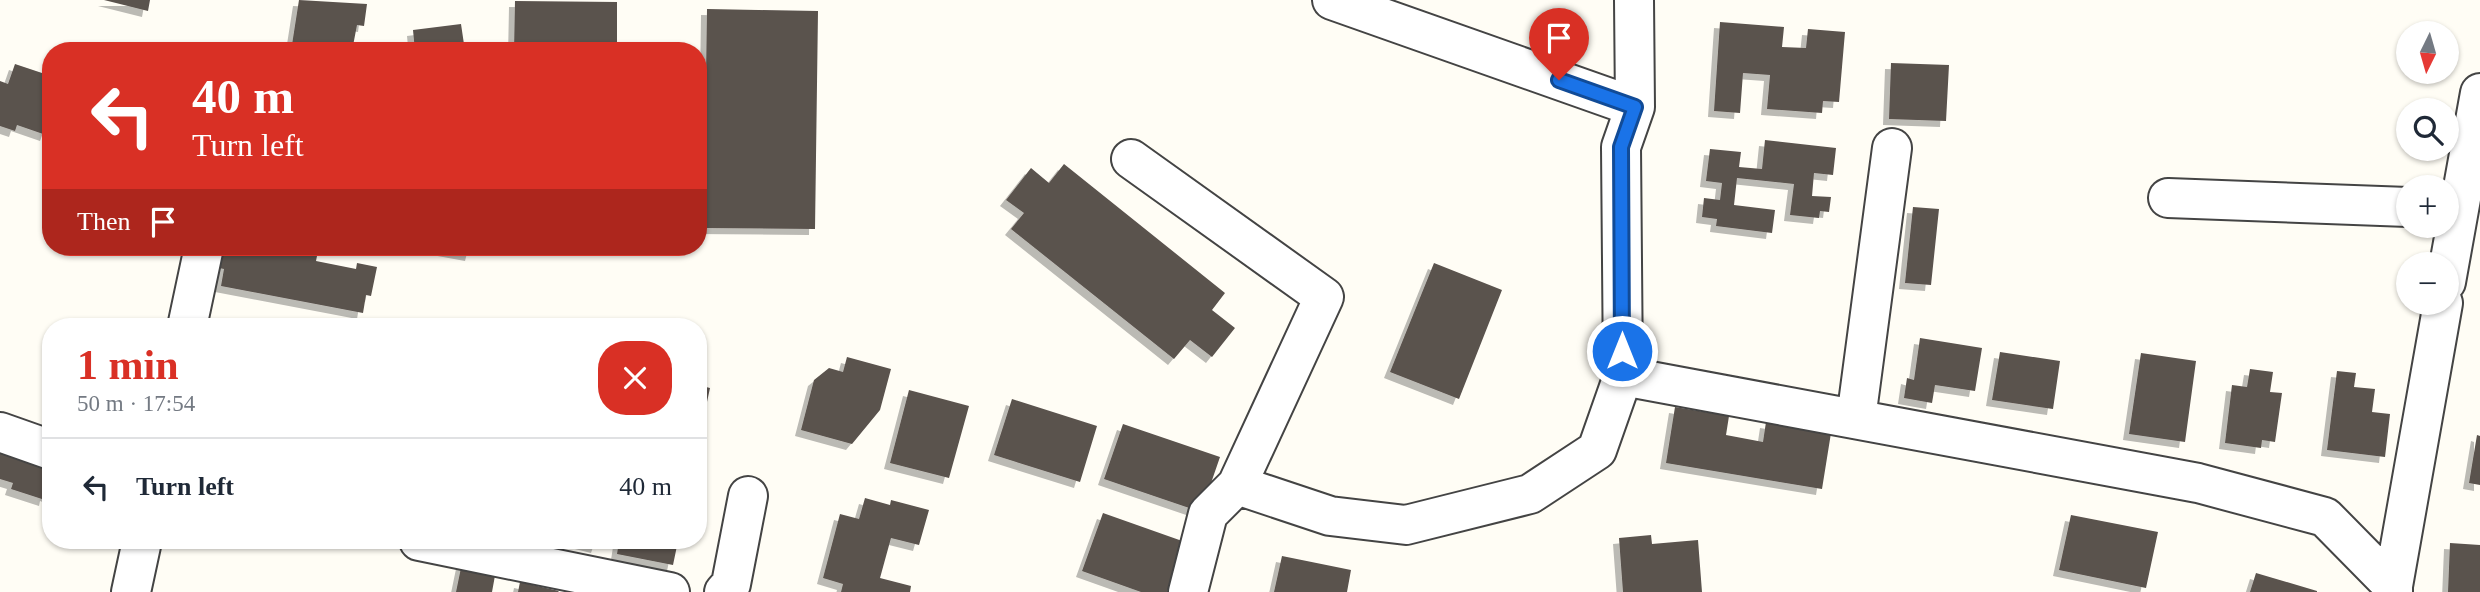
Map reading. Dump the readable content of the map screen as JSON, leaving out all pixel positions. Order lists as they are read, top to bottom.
{
  "north": "bottom",
  "page": {
    "map_buttons": ["+", "−"],
    "turn": ["40 m", "Turn left"],
    "then": "Then",
    "heading": ["1 min", "50 m · 17:54"],
    "list": [
      {
        "name": "Turn left",
        "value": "40 m"
      }
    ]
  }
}
